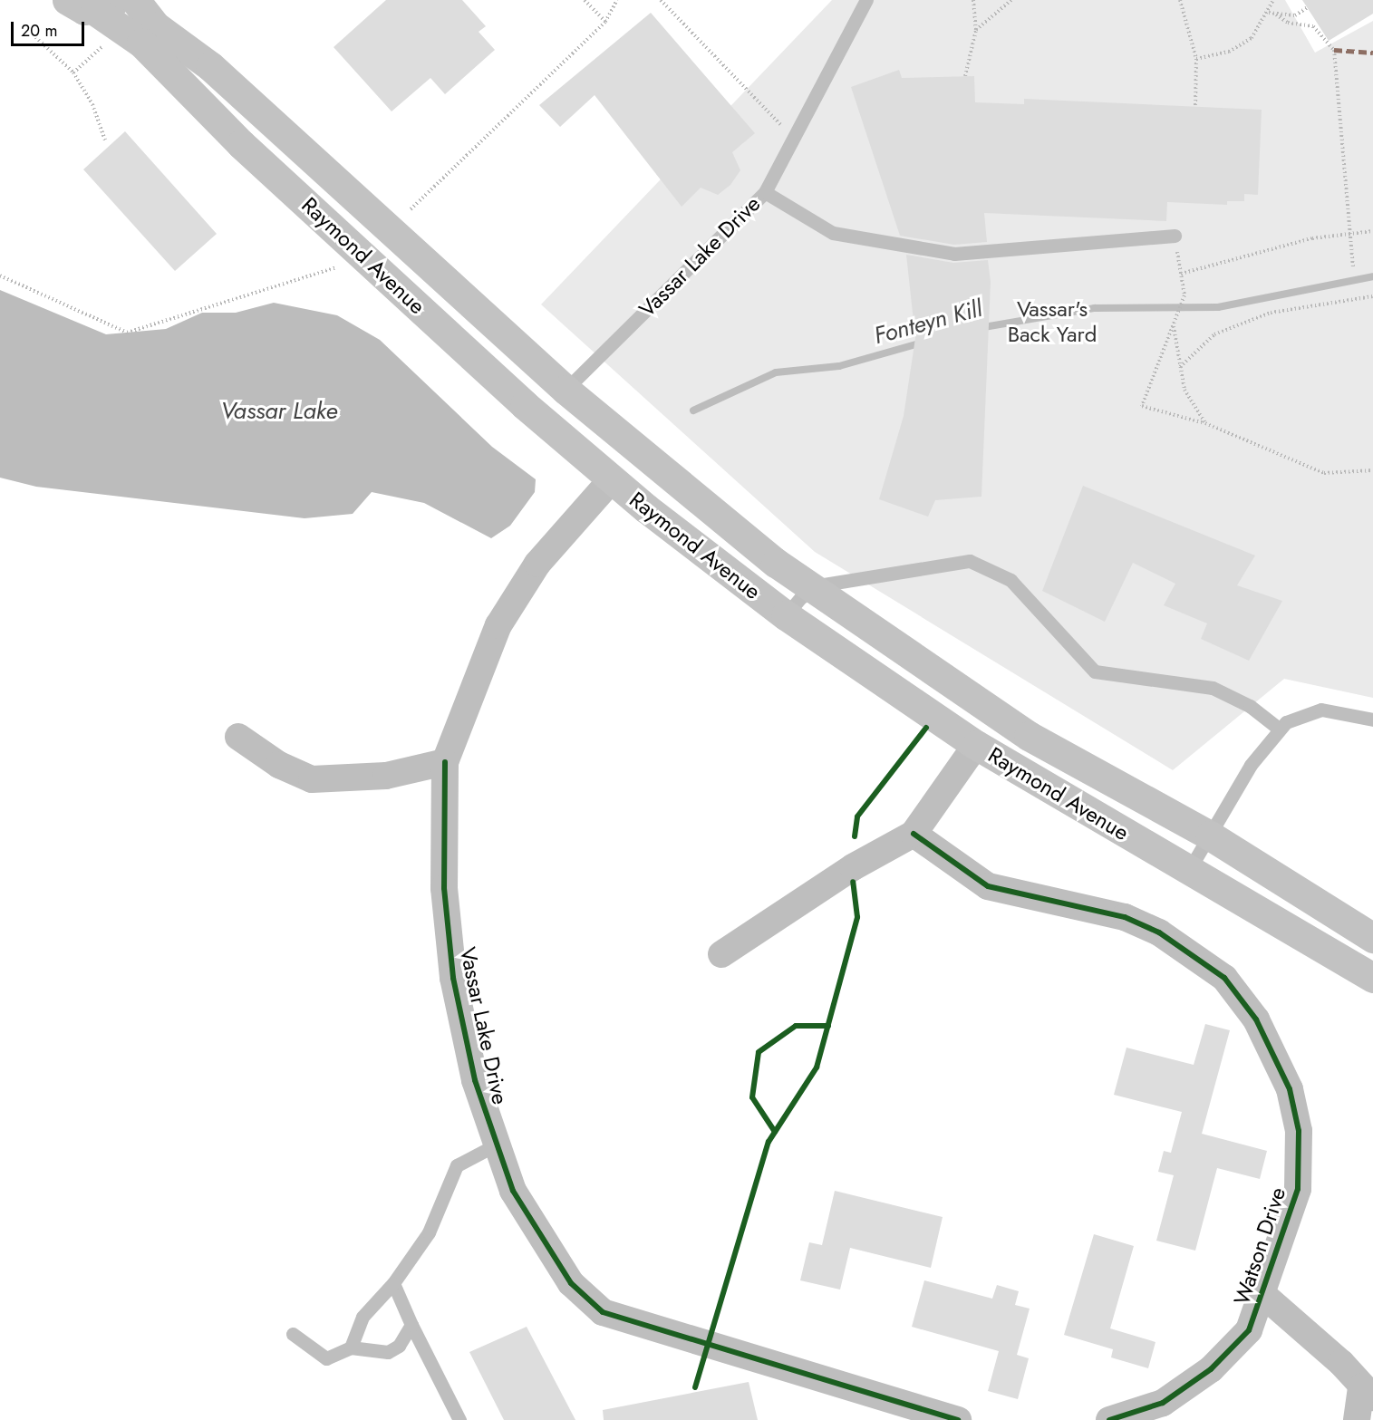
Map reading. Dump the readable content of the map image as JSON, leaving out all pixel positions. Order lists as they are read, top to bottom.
{
  "streets": {
    "main road": ["Raymond Avenue"],
    "street": ["Vassar Lake Drive", "Watson Drive"]
  },
  "crossings": [
    ["Raymond Avenue", "Vassar Lake Drive"]
  ],
  "water": ["Fonteyn Kill", "Vassar Lake"],
  "parks": ["Vassar's Back Yard"],
  "scale_bar": "20 m"
}
